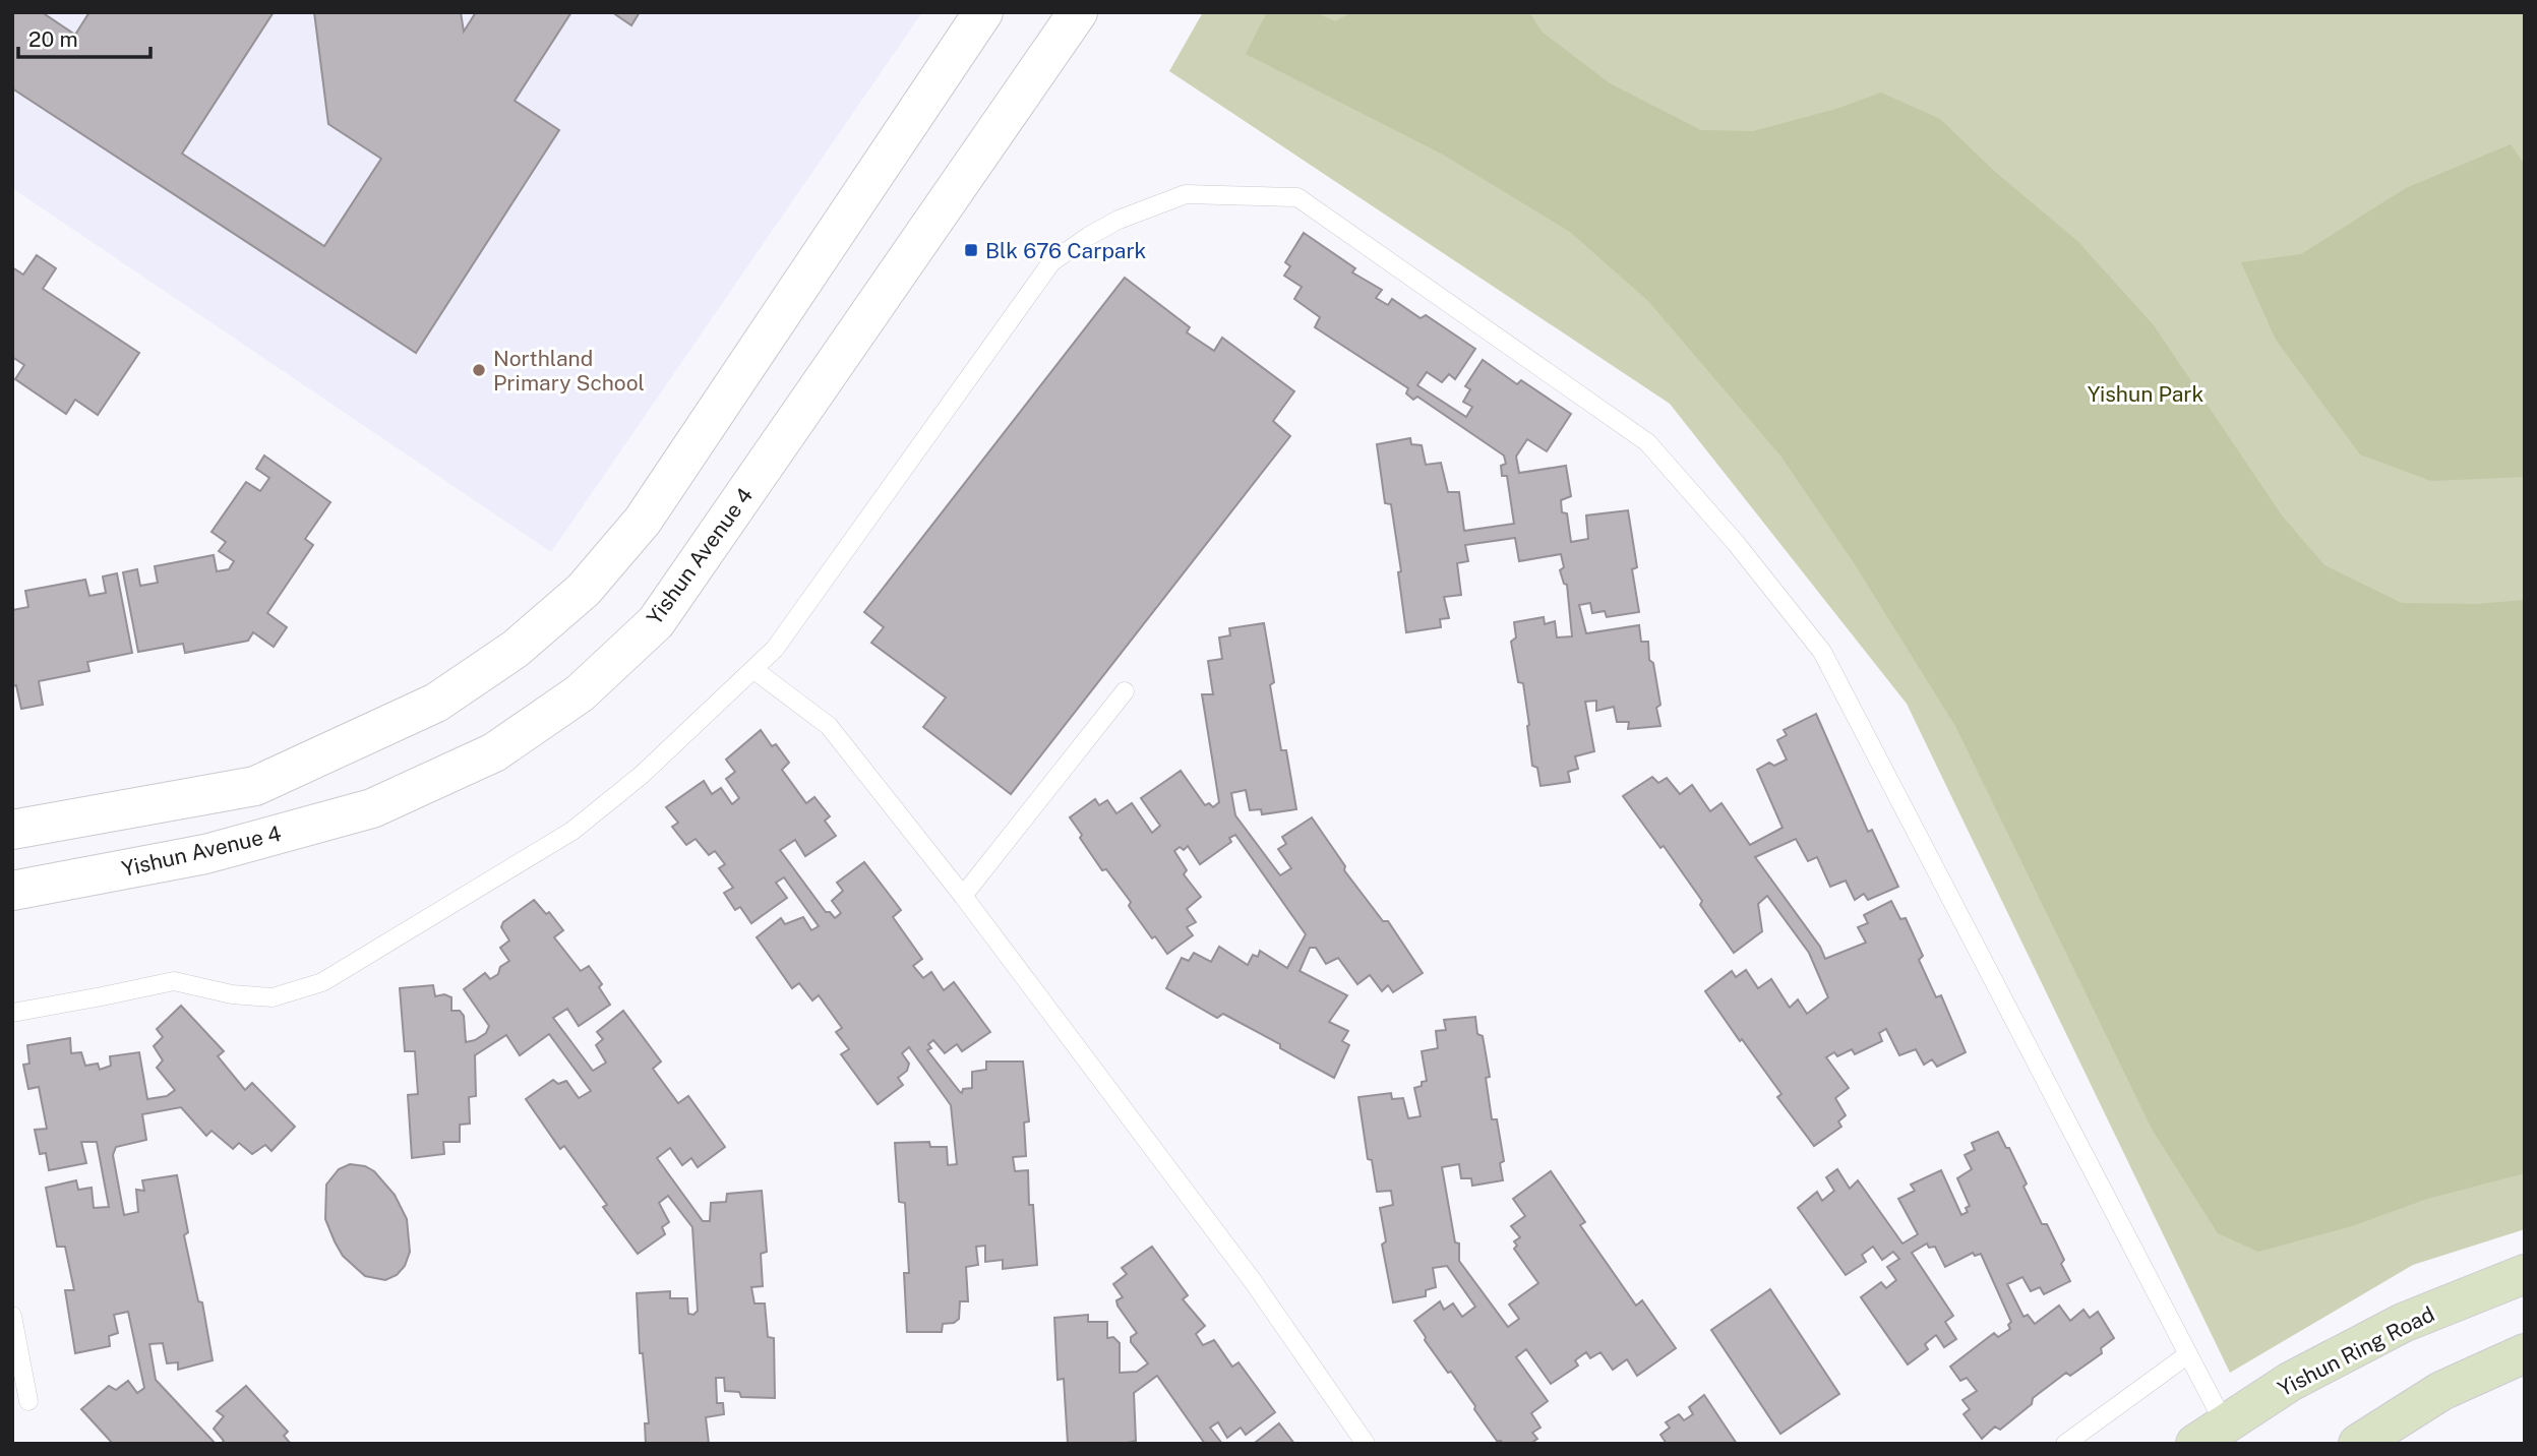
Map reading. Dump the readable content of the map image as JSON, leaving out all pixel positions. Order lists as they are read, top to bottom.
{
  "streets": {
    "main road": ["Yishun Ring Road"],
    "street": ["Yishun Avenue 4"]
  },
  "parks": ["Yishun Park"],
  "places": {
    "transit": ["Blk 676 Carpark"],
    "other": ["Northland Primary School"]
  },
  "scale_bar": "20 m"
}
